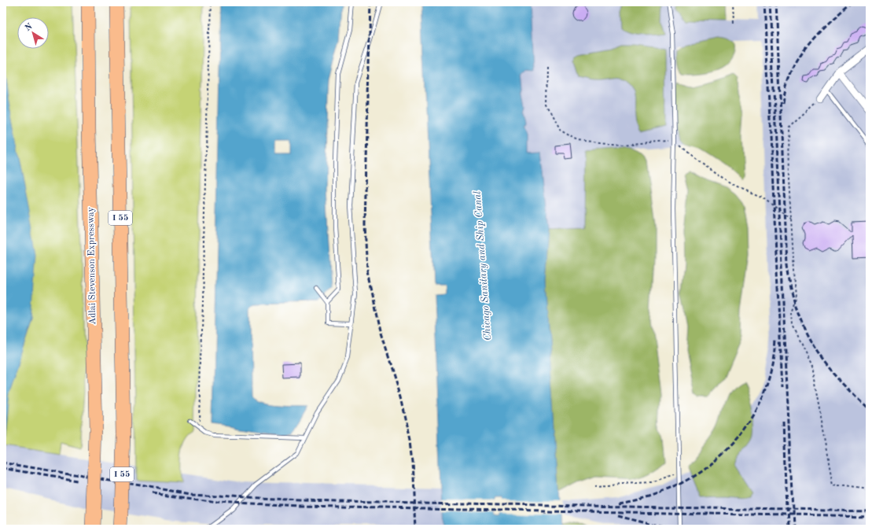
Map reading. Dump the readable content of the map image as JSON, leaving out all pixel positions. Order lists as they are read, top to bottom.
{
  "streets": {
    "highway": ["I 55", "Adlai Stevenson Expressway"]
  },
  "water": ["Chicago Sanitary and Ship Canal"],
  "north": "top left"
}
